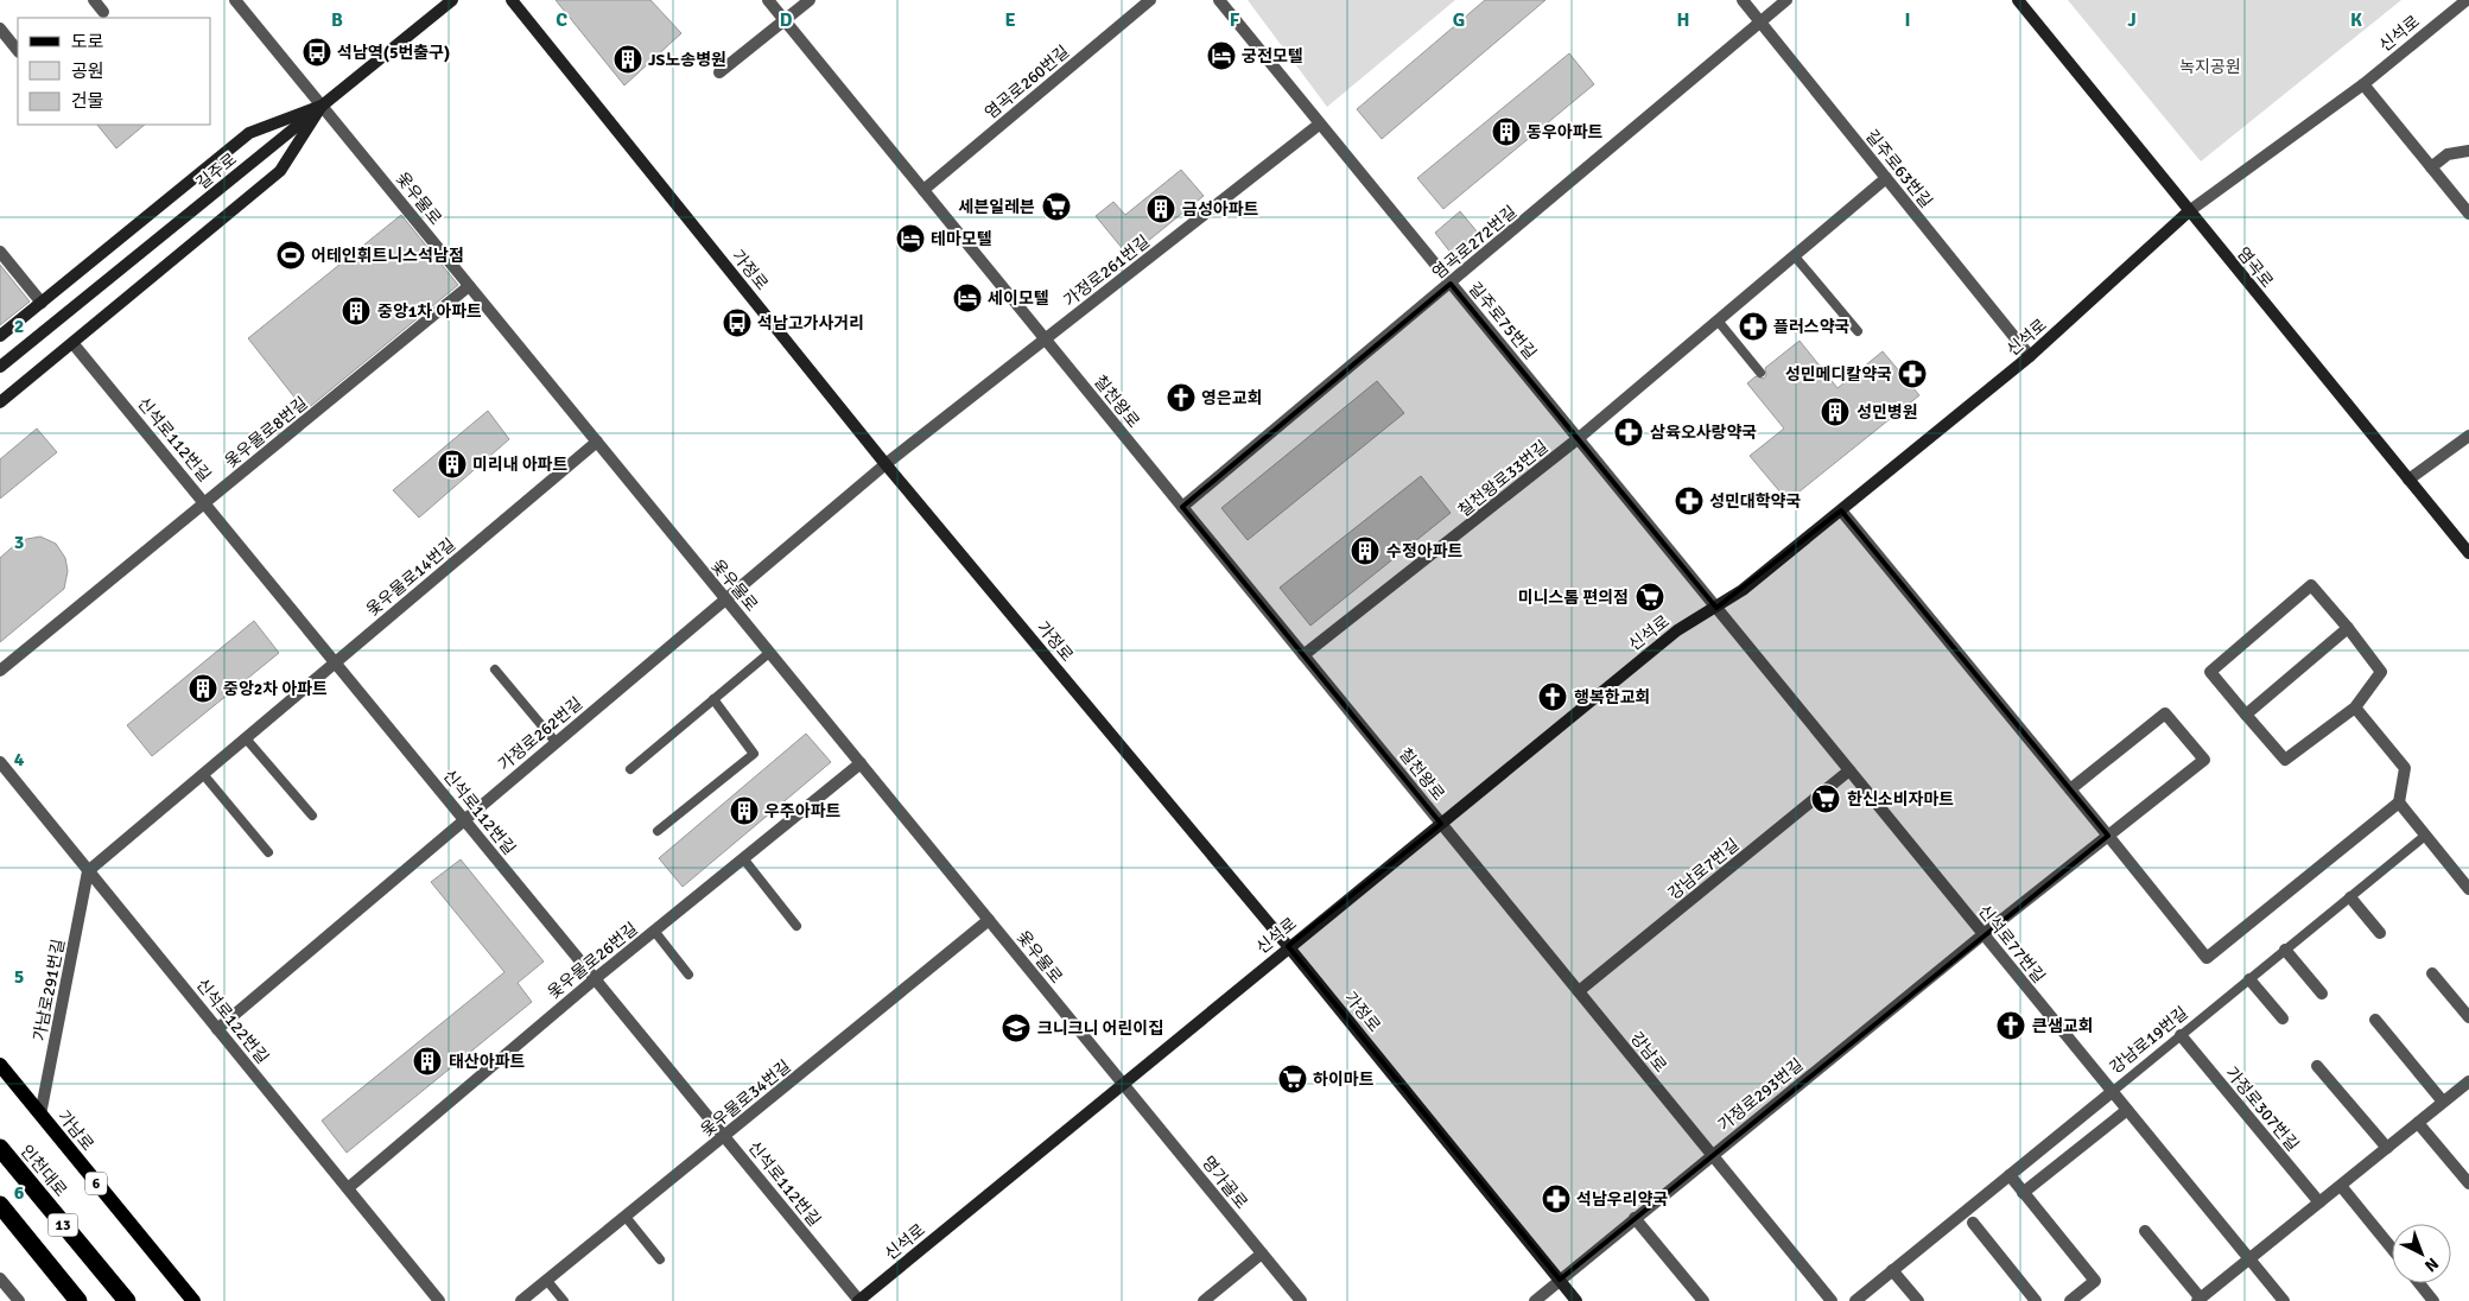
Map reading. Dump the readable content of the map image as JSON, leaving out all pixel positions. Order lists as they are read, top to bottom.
{
  "streets": {
    "highway": ["인천대로", "13"],
    "main road": ["가남로", "6"],
    "street": [
      "신석로",
      "염곡로260번길",
      "길주로63번길",
      "길주로",
      "옻우물로",
      "염곡로272번길",
      "염곡로",
      "가정로",
      "가정로261번길",
      "길주로75번길",
      "칠천왕로",
      "옻우물로8번길",
      "신석로112번길",
      "칠천왕로33번길",
      "옻우물로14번길",
      "가정로262번길",
      "강남로7번길",
      "신석로77번길",
      "옻우물로26번길",
      "가남로291번길",
      "신석로122번길",
      "강남로19번길",
      "강남로",
      "가정로293번길",
      "옻우물로34번길",
      "가정로307번길",
      "명가골로"
    ]
  },
  "crossings": [
    ["신석로", "길주로63번길"],
    ["신석로", "옻우물로"],
    ["신석로", "염곡로"],
    ["신석로", "가정로"],
    ["신석로", "길주로75번길"],
    ["신석로", "칠천왕로"],
    ["신석로", "신석로112번길"],
    ["신석로", "신석로77번길"],
    ["신석로", "강남로"],
    ["신석로", "명가골로"],
    ["염곡로260번길", "칠천왕로"],
    ["길주로63번길", "염곡로272번길"],
    ["길주로63번길", "칠천왕로33번길"],
    ["길주로", "옻우물로"],
    ["옻우물로", "옻우물로8번길"],
    ["옻우물로", "옻우물로14번길"],
    ["옻우물로", "가정로262번길"],
    ["옻우물로", "옻우물로26번길"],
    ["옻우물로", "옻우물로34번길"],
    ["옻우물로", "명가골로"],
    ["염곡로272번길", "길주로75번길"],
    ["염곡로272번길", "칠천왕로"],
    ["가정로", "가정로261번길"],
    ["가정로", "가정로262번길"],
    ["가정로", "가정로293번길"],
    ["가정로261번길", "길주로75번길"],
    ["가정로261번길", "칠천왕로"],
    ["가정로261번길", "가정로262번길"],
    ["길주로75번길", "칠천왕로33번길"],
    ["길주로75번길", "신석로77번길"],
    ["칠천왕로", "칠천왕로33번길"],
    ["칠천왕로", "강남로"],
    ["옻우물로8번길", "신석로112번길"],
    ["신석로112번길", "옻우물로14번길"],
    ["신석로112번길", "가정로262번길"],
    ["신석로112번길", "옻우물로26번길"],
    ["신석로112번길", "옻우물로34번길"],
    ["옻우물로14번길", "가남로291번길"],
    ["옻우물로14번길", "신석로122번길"],
    ["가정로262번길", "신석로122번길"],
    ["강남로7번길", "신석로77번길"],
    ["강남로7번길", "강남로"],
    ["신석로77번길", "강남로19번길"],
    ["신석로77번길", "가정로293번길"],
    ["옻우물로26번길", "신석로122번길"],
    ["가남로291번길", "신석로122번길"],
    ["가남로291번길", "가남로"],
    ["강남로19번길", "가정로307번길"],
    ["강남로", "가정로293번길"]
  ],
  "parks": ["녹지공원"],
  "places": {
    "bus stop": ["석남역(5번출구)", "석남고가사거리"],
    "hotel": ["궁전모텔", "테마모텔", "세이모텔"],
    "building": [
      "JS노송병원",
      "동우아파트",
      "금성아파트",
      "중앙1차 아파트",
      "성민병원",
      "미리내 아파트",
      "수정아파트",
      "중앙2차 아파트",
      "우주아파트",
      "태산아파트"
    ],
    "supermarket": [
      "세븐일레븐",
      "미니스톰 편의점",
      "한신소비자마트",
      "하이마트"
    ],
    "sports": ["어테인휘트니스석남점"],
    "pharmacy": [
      "플러스약국",
      "성민메디칼약국",
      "삼육오사랑약국",
      "성민대학약국",
      "석남우리약국"
    ],
    "church": ["영은교회", "행복한교회", "큰샘교회"],
    "school or university": ["크니크니 어린이집"]
  },
  "legend": ["도로", "공원", "건물"],
  "north": "bottom right",
  "grid": {
    "columns": [
      "B",
      "C",
      "D",
      "E",
      "F",
      "G",
      "H",
      "I",
      "J",
      "K"
    ],
    "rows": [
      "2",
      "3",
      "4",
      "5",
      "6"
    ]
  }
}
